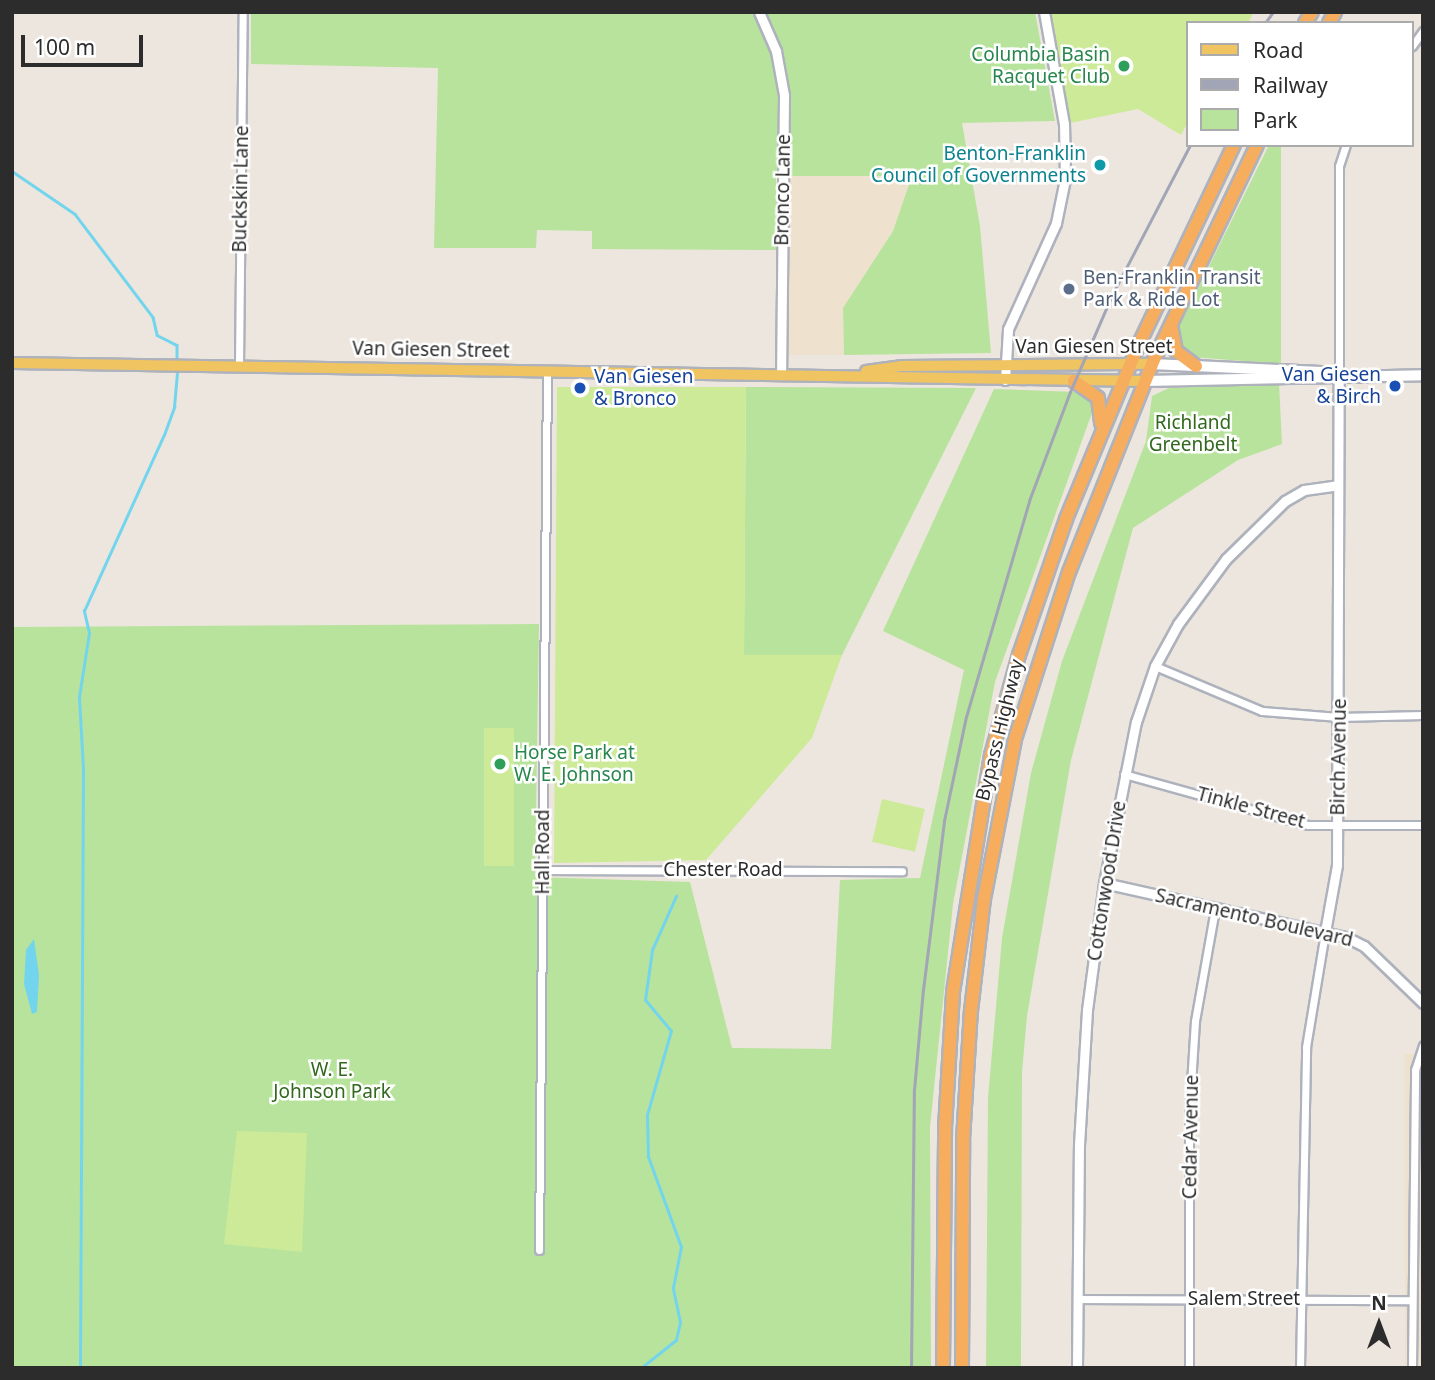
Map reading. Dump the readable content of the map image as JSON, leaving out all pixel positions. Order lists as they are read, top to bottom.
{
  "streets": {
    "highway": ["Bypass Highway"],
    "main road": ["Van Giesen Street"],
    "street": [
      "Buckskin Lane",
      "Bronco Lane",
      "Birch Avenue",
      "Tinkle Street",
      "Hall Road",
      "Chester Road",
      "Cottonwood Drive",
      "Sacramento Boulevard",
      "Cedar Avenue",
      "Salem Street"
    ]
  },
  "crossings": [
    ["Buckskin Lane", "Van Giesen Street"],
    ["Bronco Lane", "Van Giesen Street"],
    ["Van Giesen Street", "Bypass Highway"],
    ["Van Giesen Street", "Birch Avenue"],
    ["Van Giesen Street", "Hall Road"],
    ["Birch Avenue", "Tinkle Street"],
    ["Birch Avenue", "Cottonwood Drive"],
    ["Birch Avenue", "Sacramento Boulevard"],
    ["Birch Avenue", "Salem Street"],
    ["Tinkle Street", "Cottonwood Drive"],
    ["Hall Road", "Chester Road"],
    ["Cottonwood Drive", "Sacramento Boulevard"],
    ["Cottonwood Drive", "Salem Street"],
    ["Sacramento Boulevard", "Cedar Avenue"],
    ["Cedar Avenue", "Salem Street"]
  ],
  "parks": ["Richland Greenbelt", "W. E. Johnson Park"],
  "places": [
    "Columbia Basin Racquet Club",
    "Benton-Franklin Council of Governments",
    "Ben-Franklin Transit Park & Ride Lot",
    "Van Giesen & Birch",
    "Van Giesen & Bronco",
    "Horse Park at W. E. Johnson"
  ],
  "legend": ["Road", "Railway", "Park"],
  "scale_bar": "100 m",
  "north": "top"
}
